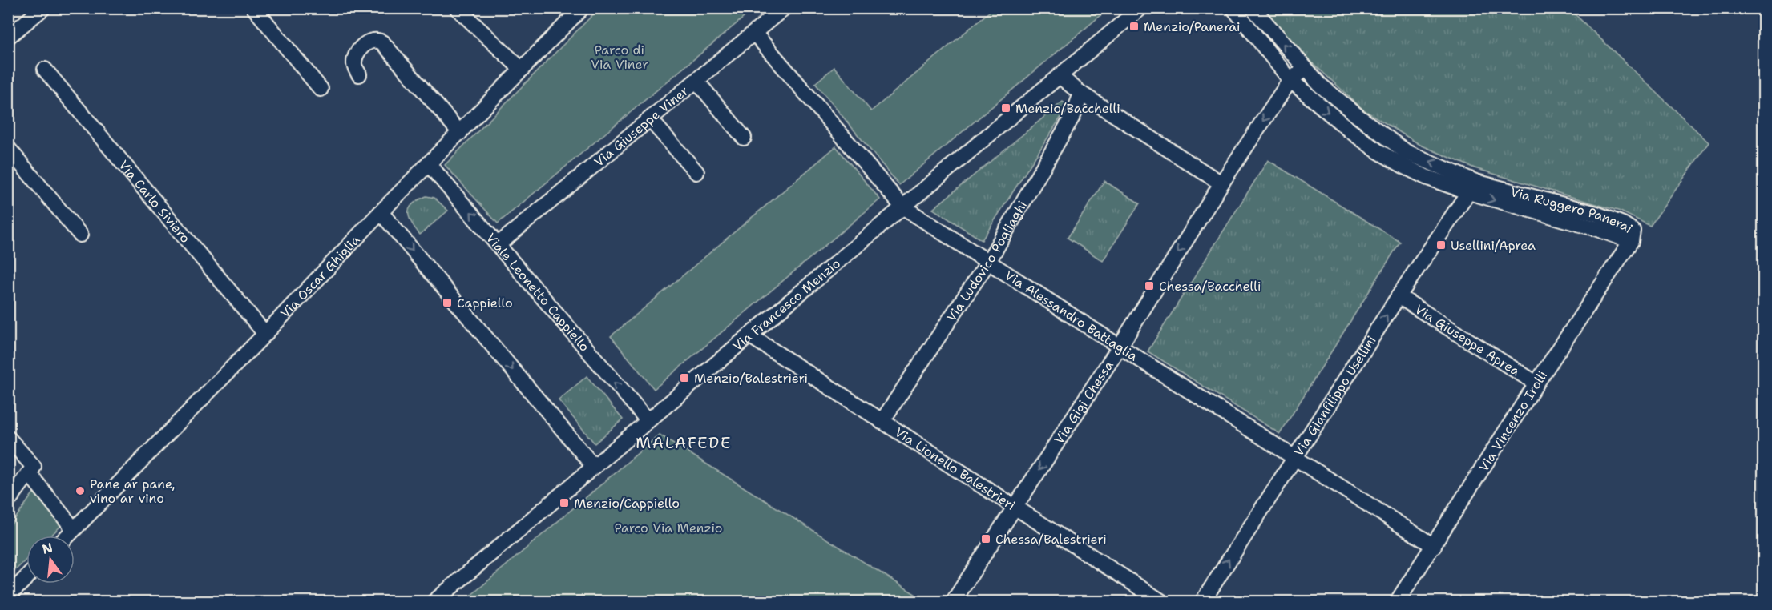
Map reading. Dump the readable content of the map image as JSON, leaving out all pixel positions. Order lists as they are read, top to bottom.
{
  "streets": {
    "street": [
      "Via Giuseppe Viner",
      "Via Carlo Siviero",
      "Via Ruggero Panerai",
      "Via Ludovico Pogliaghi",
      "Via Oscar Ghiglia",
      "Viale Leonetto Cappiello",
      "Via Francesco Menzio",
      "Via Alessandro Battaglia",
      "Via Giuseppe Aprea",
      "Via Gianfilippo Usellini",
      "Via Gigi Chessa",
      "Via Vincenzo Irolli",
      "Via Lionello Balestrieri"
    ]
  },
  "crossings": [
    ["Via Giuseppe Viner", "Viale Leonetto Cappiello"],
    ["Via Giuseppe Viner", "Via Alessandro Battaglia"],
    ["Via Carlo Siviero", "Via Oscar Ghiglia"],
    ["Via Ruggero Panerai", "Via Gianfilippo Usellini"],
    ["Via Ruggero Panerai", "Via Gigi Chessa"],
    ["Via Ruggero Panerai", "Via Vincenzo Irolli"],
    ["Via Ludovico Pogliaghi", "Via Alessandro Battaglia"],
    ["Via Ludovico Pogliaghi", "Via Lionello Balestrieri"],
    ["Via Oscar Ghiglia", "Viale Leonetto Cappiello"],
    ["Viale Leonetto Cappiello", "Via Francesco Menzio"],
    ["Via Francesco Menzio", "Via Alessandro Battaglia"],
    ["Via Francesco Menzio", "Via Lionello Balestrieri"],
    ["Via Alessandro Battaglia", "Via Gianfilippo Usellini"],
    ["Via Alessandro Battaglia", "Via Gigi Chessa"],
    ["Via Alessandro Battaglia", "Via Vincenzo Irolli"],
    ["Via Giuseppe Aprea", "Via Gianfilippo Usellini"],
    ["Via Giuseppe Aprea", "Via Vincenzo Irolli"],
    ["Via Gigi Chessa", "Via Lionello Balestrieri"]
  ],
  "one_way": ["Via Gianfilippo Usellini", "Via Gigi Chessa"],
  "districts": ["MALAFEDE"],
  "parks": ["Parco di Via Viner", "Parco Via Menzio"],
  "places": {
    "transit": [
      "Menzio/Panerai",
      "Menzio/Bacchelli",
      "Usellini/Aprea",
      "Chessa/Bacchelli",
      "Cappiello",
      "Menzio/Balestrieri",
      "Menzio/Cappiello",
      "Chessa/Balestrieri"
    ],
    "other": ["Pane ar pane, vino ar vino"]
  },
  "north": "top"
}
